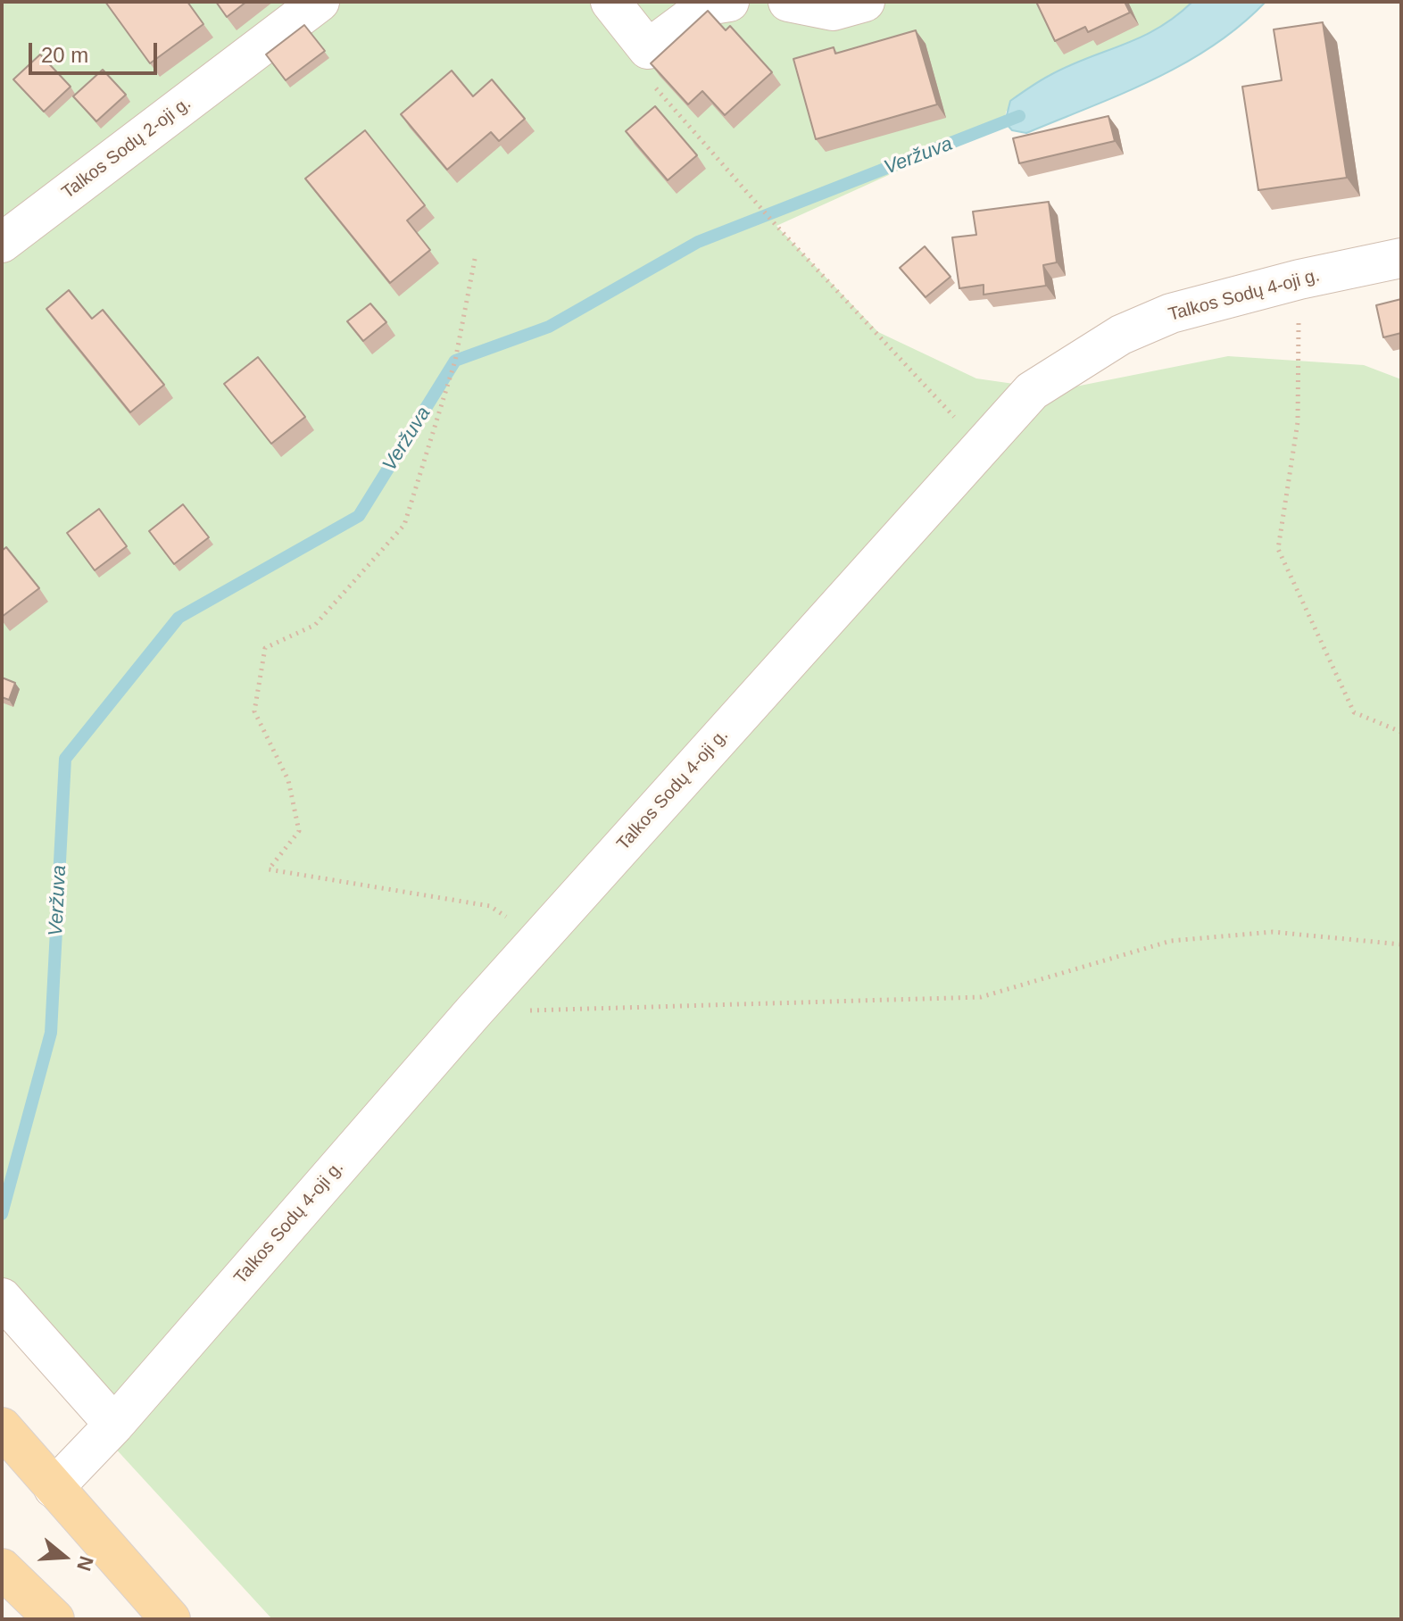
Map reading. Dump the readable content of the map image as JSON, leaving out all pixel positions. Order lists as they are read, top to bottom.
{
  "streets": {
    "street": ["Talkos Sodų 2-oji g.", "Talkos Sodų 4-oji g."]
  },
  "water": ["Veržuva"],
  "scale_bar": "20 m",
  "north": "right"
}
